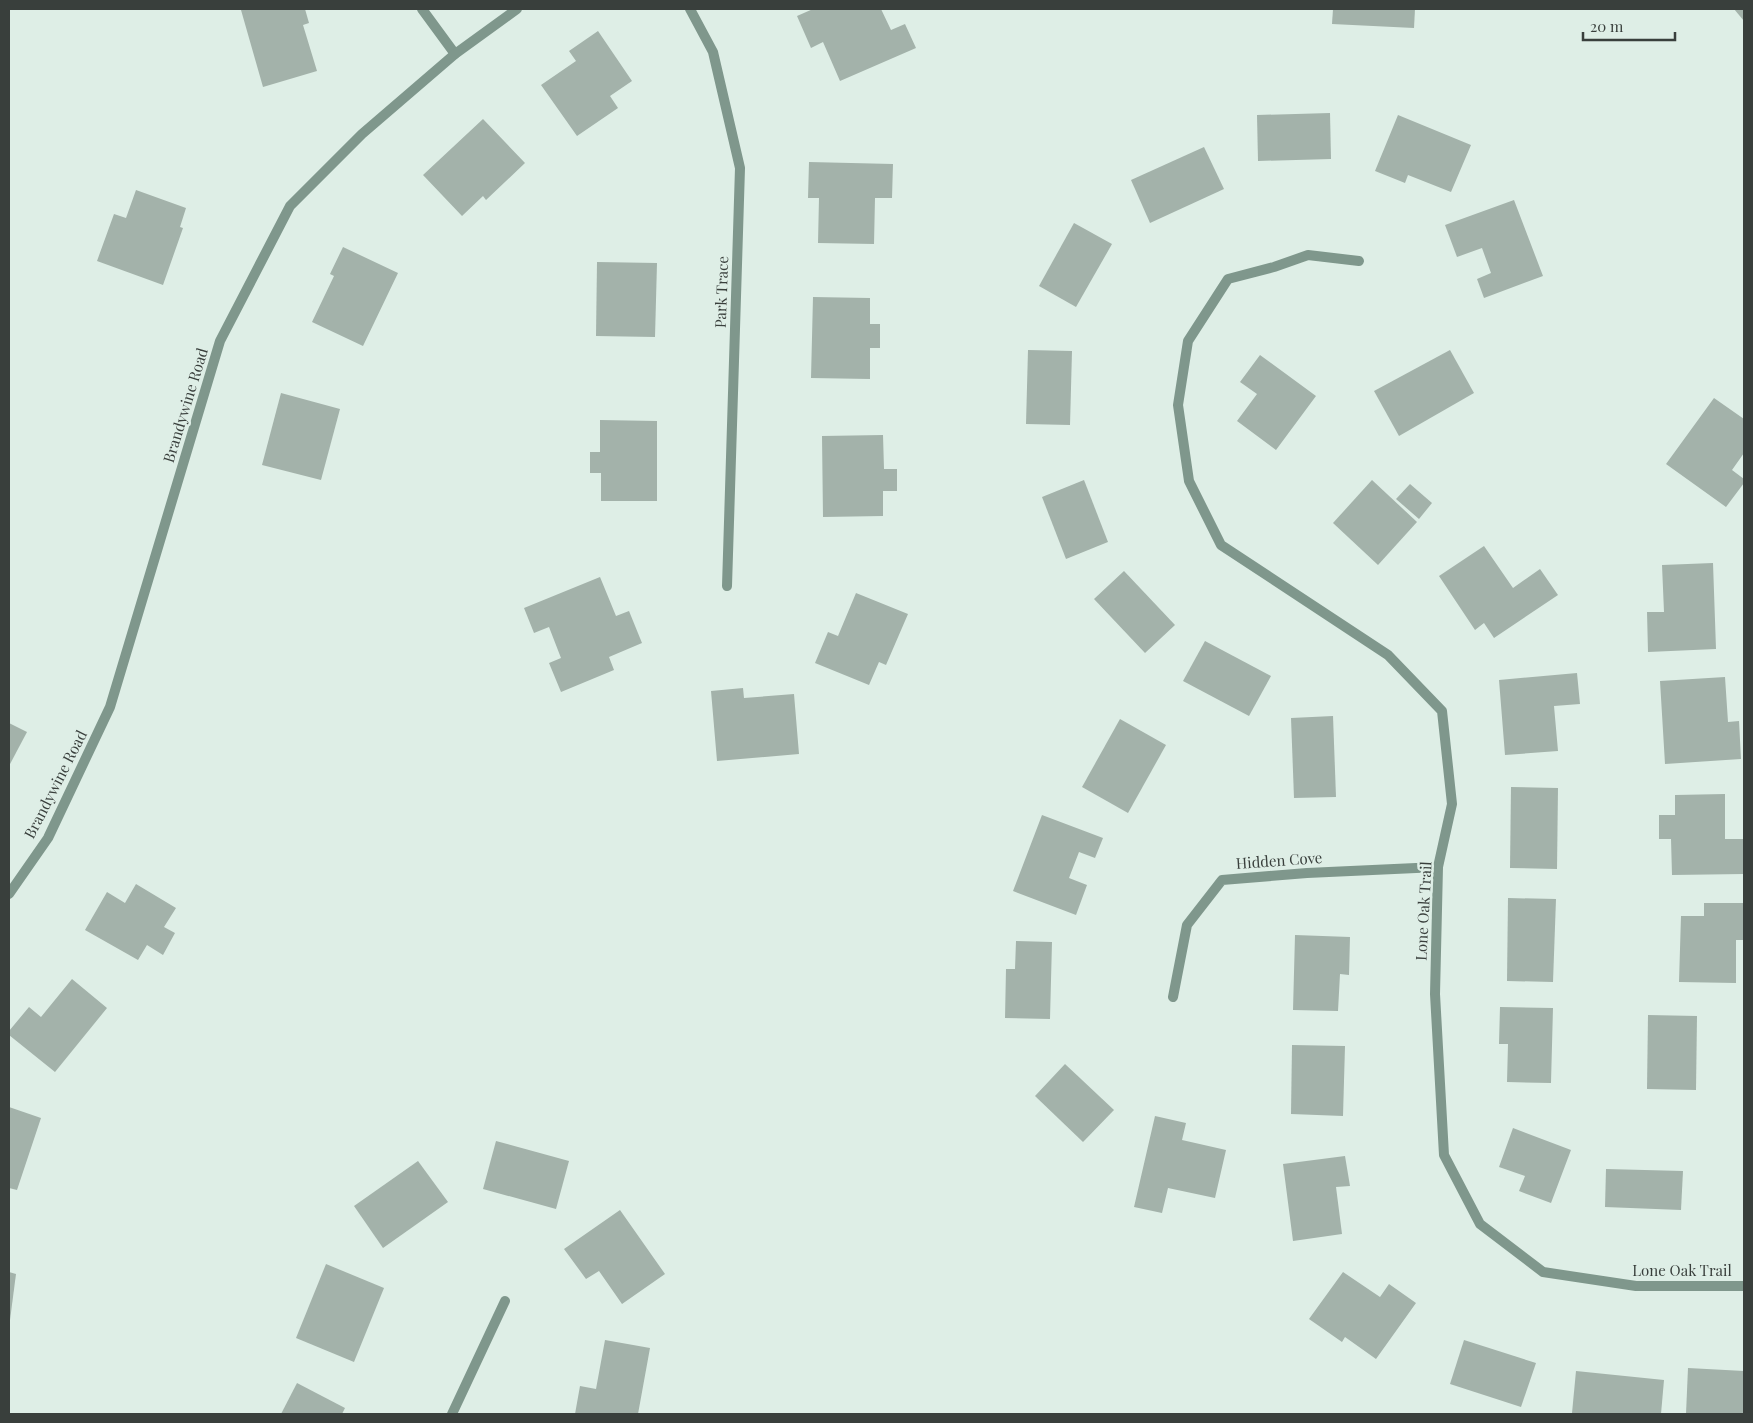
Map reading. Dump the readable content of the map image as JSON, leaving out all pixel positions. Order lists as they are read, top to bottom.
{
  "streets": {
    "street": [
      "Park Trace",
      "Brandywine Road",
      "Hidden Cove",
      "Lone Oak Trail"
    ]
  },
  "crossings": [
    ["Hidden Cove", "Lone Oak Trail"]
  ],
  "scale_bar": "20 m"
}
